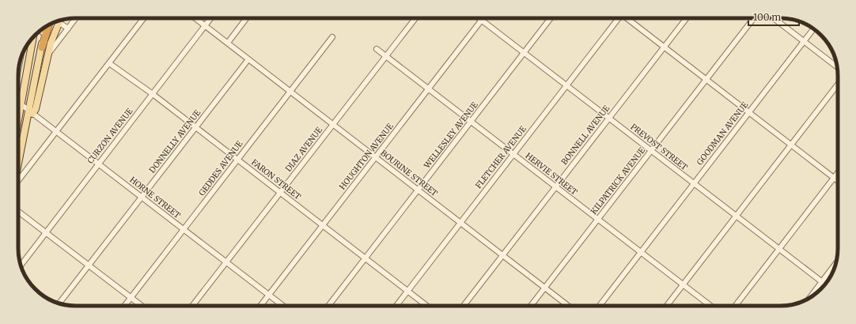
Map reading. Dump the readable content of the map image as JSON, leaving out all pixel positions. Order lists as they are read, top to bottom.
{
  "streets": {
    "street": [
      "GOODMAN AVENUE",
      "WELLESLEY AVENUE",
      "BONNELL AVENUE",
      "CURZON AVENUE",
      "DONNELLY AVENUE",
      "PREVOST STREET",
      "DIAZ AVENUE",
      "HOUGHTON AVENUE",
      "FLETCHER AVENUE",
      "GEDDES AVENUE",
      "BOURINE STREET",
      "HERVIE STREET",
      "FARON STREET",
      "KILPATRICK AVENUE",
      "HORNE STREET"
    ]
  },
  "crossings": [
    ["GOODMAN AVENUE", "PREVOST STREET"],
    ["GOODMAN AVENUE", "HERVIE STREET"],
    ["WELLESLEY AVENUE", "PREVOST STREET"],
    ["WELLESLEY AVENUE", "BOURINE STREET"],
    ["WELLESLEY AVENUE", "HERVIE STREET"],
    ["WELLESLEY AVENUE", "FARON STREET"],
    ["BONNELL AVENUE", "PREVOST STREET"],
    ["BONNELL AVENUE", "BOURINE STREET"],
    ["BONNELL AVENUE", "HERVIE STREET"],
    ["CURZON AVENUE", "BOURINE STREET"],
    ["CURZON AVENUE", "FARON STREET"],
    ["CURZON AVENUE", "HORNE STREET"],
    ["DONNELLY AVENUE", "BOURINE STREET"],
    ["DONNELLY AVENUE", "FARON STREET"],
    ["DONNELLY AVENUE", "HORNE STREET"],
    ["PREVOST STREET", "HOUGHTON AVENUE"],
    ["PREVOST STREET", "FLETCHER AVENUE"],
    ["PREVOST STREET", "KILPATRICK AVENUE"],
    ["DIAZ AVENUE", "BOURINE STREET"],
    ["DIAZ AVENUE", "HERVIE STREET"],
    ["DIAZ AVENUE", "FARON STREET"],
    ["DIAZ AVENUE", "HORNE STREET"],
    ["HOUGHTON AVENUE", "BOURINE STREET"],
    ["HOUGHTON AVENUE", "HERVIE STREET"],
    ["HOUGHTON AVENUE", "FARON STREET"],
    ["HOUGHTON AVENUE", "HORNE STREET"],
    ["FLETCHER AVENUE", "BOURINE STREET"],
    ["FLETCHER AVENUE", "HERVIE STREET"],
    ["FLETCHER AVENUE", "FARON STREET"],
    ["GEDDES AVENUE", "BOURINE STREET"],
    ["GEDDES AVENUE", "FARON STREET"],
    ["GEDDES AVENUE", "HORNE STREET"],
    ["BOURINE STREET", "KILPATRICK AVENUE"],
    ["HERVIE STREET", "KILPATRICK AVENUE"]
  ],
  "scale_bar": "100 m"
}
